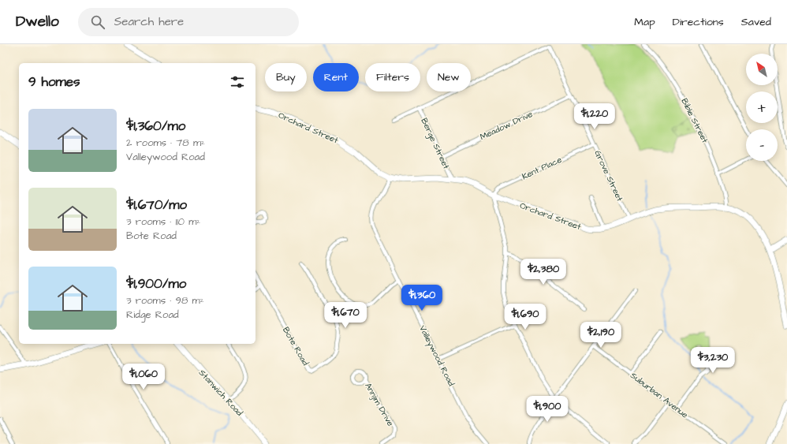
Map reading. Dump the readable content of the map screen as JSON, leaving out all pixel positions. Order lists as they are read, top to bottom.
{
  "streets": {
    "street": [
      "Bible Street",
      "Meadow Drive",
      "Orchard Street",
      "Berge Street",
      "Kent Place",
      "Grove Street",
      "Bote Road",
      "Valleywood Road",
      "Stanwich Road",
      "Suburban Avenue",
      "Annjim Drive"
    ]
  },
  "crossings": [
    ["Bible Street", "Orchard Street"],
    ["Meadow Drive", "Berge Street"],
    ["Meadow Drive", "Grove Street"],
    ["Orchard Street", "Berge Street"],
    ["Orchard Street", "Kent Place"],
    ["Orchard Street", "Grove Street"],
    ["Orchard Street", "Valleywood Road"],
    ["Berge Street", "Grove Street"],
    ["Kent Place", "Grove Street"]
  ],
  "north": "top left",
  "page": {
    "header": "Dwello",
    "search": "Search here",
    "nav": ["Map", "Directions", "Saved"],
    "map_buttons": ["+", "−"],
    "chip": [
      "Buy",
      "Rent",
      "Filters",
      "New"
    ],
    "heading": "9 homes",
    "list": [
      {
        "name": "$1,360/mo",
        "note": "2 rooms · 78 m² · Valleywood Road"
      },
      {
        "name": "$1,670/mo",
        "note": "3 rooms · 110 m² · Bote Road"
      },
      {
        "name": "$1,900/mo",
        "note": "3 rooms · 98 m² · Ridge Road"
      }
    ],
    "price": [
      "$1,220",
      "$2,380",
      "$1,360",
      "$1,670",
      "$1,690",
      "$2,190",
      "$3,230",
      "$1,060",
      "$1,900"
    ]
  }
}
